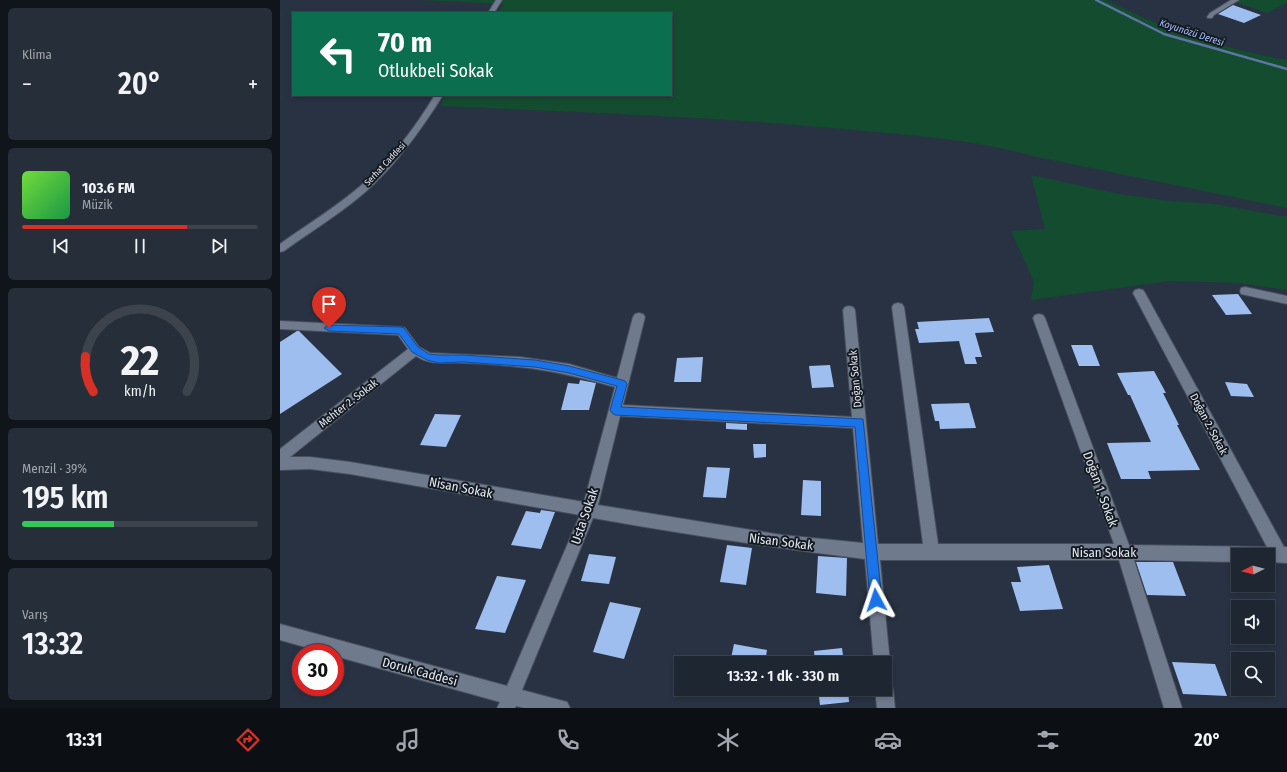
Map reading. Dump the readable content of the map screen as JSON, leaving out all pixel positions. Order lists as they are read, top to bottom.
{
  "streets": {
    "street": [
      "Serhat Caddesi",
      "Doğan Sokak",
      "Mehter 2. Sokak",
      "Doğan 2. Sokak",
      "Nisan Sokak",
      "Doğan 1. Sokak",
      "Usta Sokak",
      "Doruk Caddesi"
    ]
  },
  "crossings": [
    ["Doğan Sokak", "Nisan Sokak"],
    ["Doğan 2. Sokak", "Nisan Sokak"],
    ["Nisan Sokak", "Doğan 1. Sokak"],
    ["Nisan Sokak", "Usta Sokak"],
    ["Usta Sokak", "Doruk Caddesi"]
  ],
  "water": ["Koyunözü Deresi"],
  "north": "left",
  "page": {
    "tile": [
      "Klima",
      ["Menzil · 39%", "195 km"],
      ["Varış", "13:32"]
    ],
    "turn": ["70 m", "Otlukbeli Sokak"],
    "heat": ["−", "20°", "+"],
    "song": ["103.6 FM", "Müzik"],
    "limit": "30",
    "trip": "13:32 · 1 dk · 330 m",
    "tabs": ["13:31", "20°"],
    "gauge": ["22", "km/h"]
  }
}
